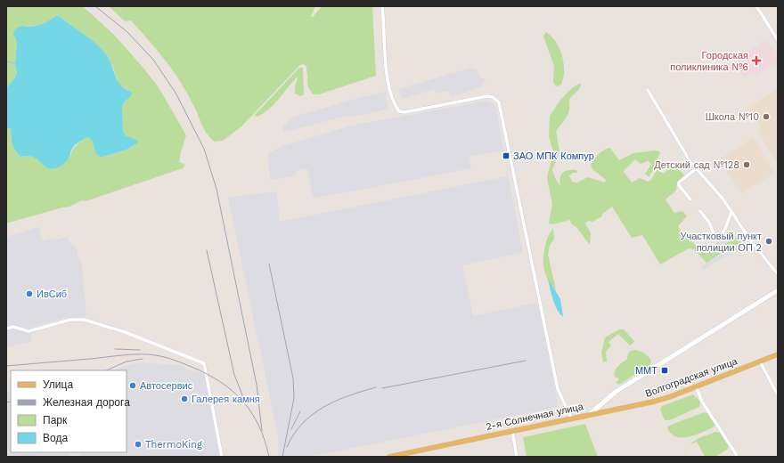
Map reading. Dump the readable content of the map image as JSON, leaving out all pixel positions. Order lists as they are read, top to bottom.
{
  "streets": {
    "main road": ["Волгоградская улица", "2-я Солнечная улица"]
  },
  "crossings": [
    ["Волгоградская улица", "2-я Солнечная улица"]
  ],
  "places": {
    "health": ["Городская поликлиника №6"],
    "other": [
      "Школа №10",
      "Детский сад №128",
      "Участковый пункт полиции ОП 2",
      "ИвСиб",
      "Автосервис",
      "Галерея камня",
      "ThermoKing"
    ],
    "transit": ["ЗАО МПК Компур", "ММТ"]
  },
  "legend": [
    "Улица",
    "Железная дорога",
    "Парк",
    "Вода"
  ]
}
